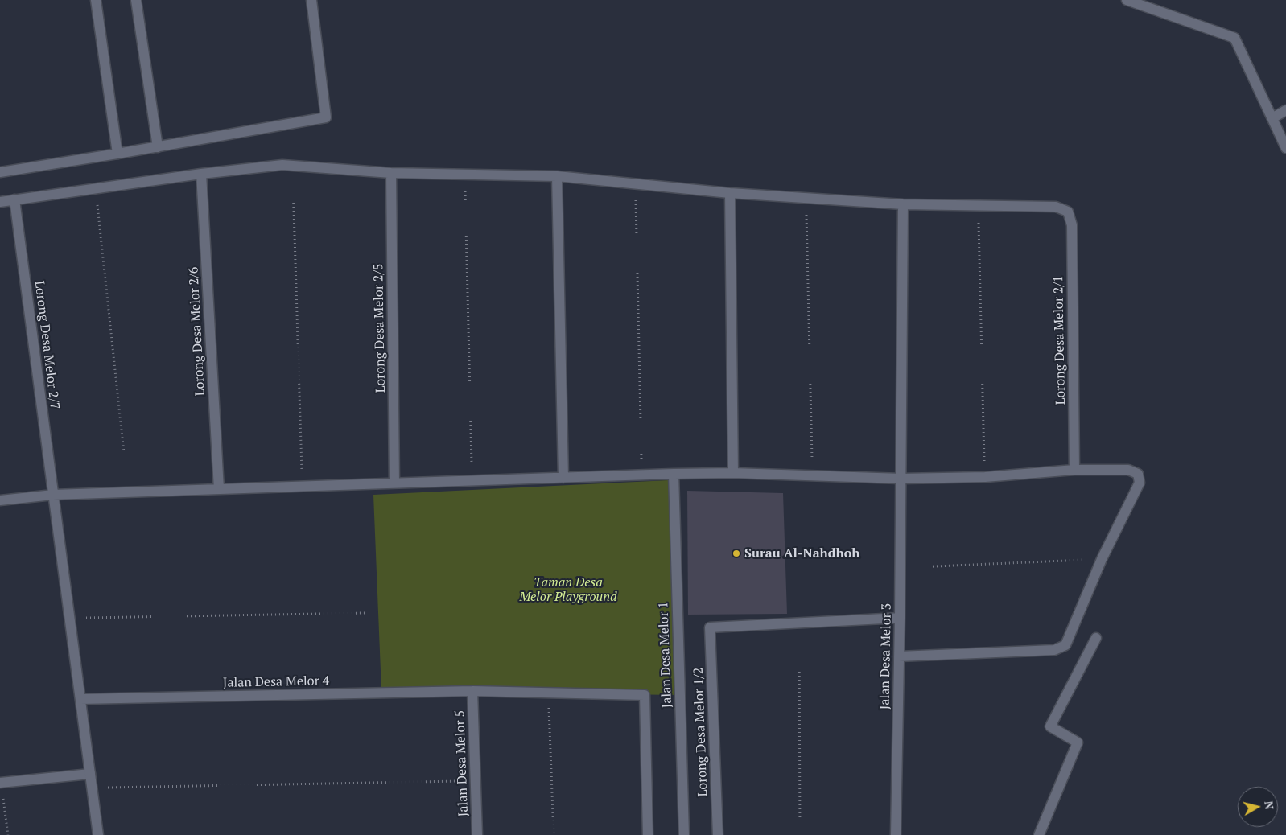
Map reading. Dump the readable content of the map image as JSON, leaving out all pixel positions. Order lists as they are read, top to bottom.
{
  "streets": {
    "street": [
      "Lorong Desa Melor 2/5",
      "Lorong Desa Melor 2/6",
      "Lorong Desa Melor 2/1",
      "Lorong Desa Melor 2/7",
      "Jalan Desa Melor 1",
      "Jalan Desa Melor 3",
      "Jalan Desa Melor 4",
      "Lorong Desa Melor 1/2",
      "Jalan Desa Melor 5"
    ]
  },
  "crossings": [
    ["Lorong Desa Melor 2/7", "Jalan Desa Melor 4"],
    ["Jalan Desa Melor 4", "Jalan Desa Melor 5"]
  ],
  "parks": ["Taman Desa Melor Playground"],
  "places": ["Surau Al-Nahdhoh"],
  "north": "right"
}
